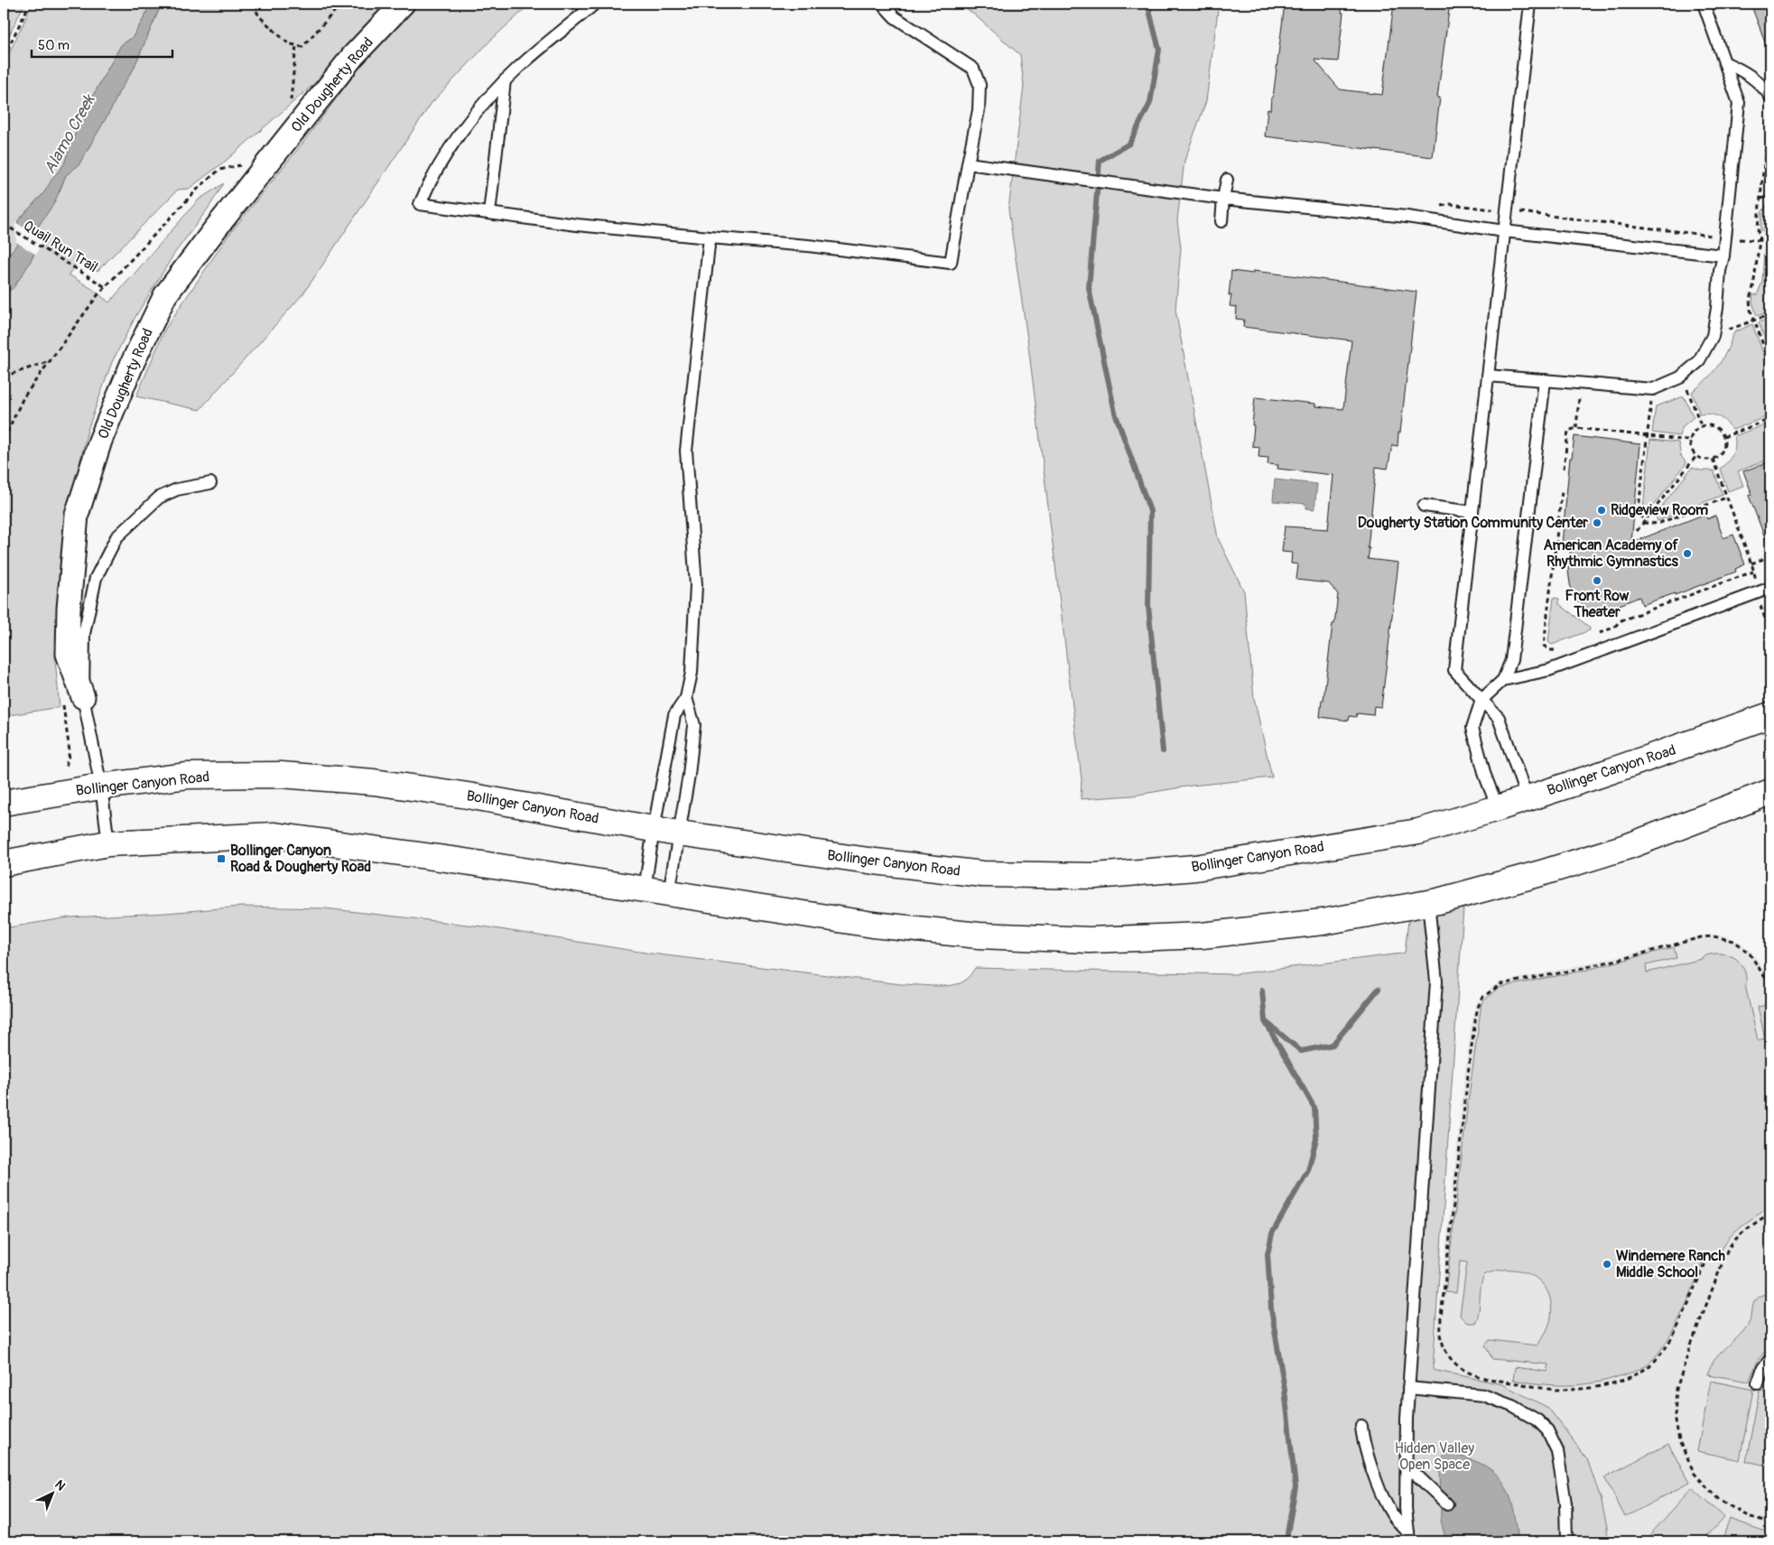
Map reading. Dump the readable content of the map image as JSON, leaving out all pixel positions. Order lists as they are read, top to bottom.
{
  "streets": {
    "main road": ["Bollinger Canyon Road"],
    "street": ["Old Dougherty Road"],
    "path": ["Quail Run Trail"]
  },
  "crossings": [
    ["Old Dougherty Road", "Bollinger Canyon Road"]
  ],
  "water": ["Alamo Creek"],
  "parks": ["Hidden Valley Open Space"],
  "places": {
    "other": [
      "Ridgeview Room",
      "Dougherty Station Community Center",
      "American Academy of Rhythmic Gymnastics",
      "Front Row Theater",
      "Windemere Ranch Middle School"
    ],
    "transit": ["Bollinger Canyon Road & Dougherty Road"]
  },
  "scale_bar": "50 m",
  "north": "top right"
}
